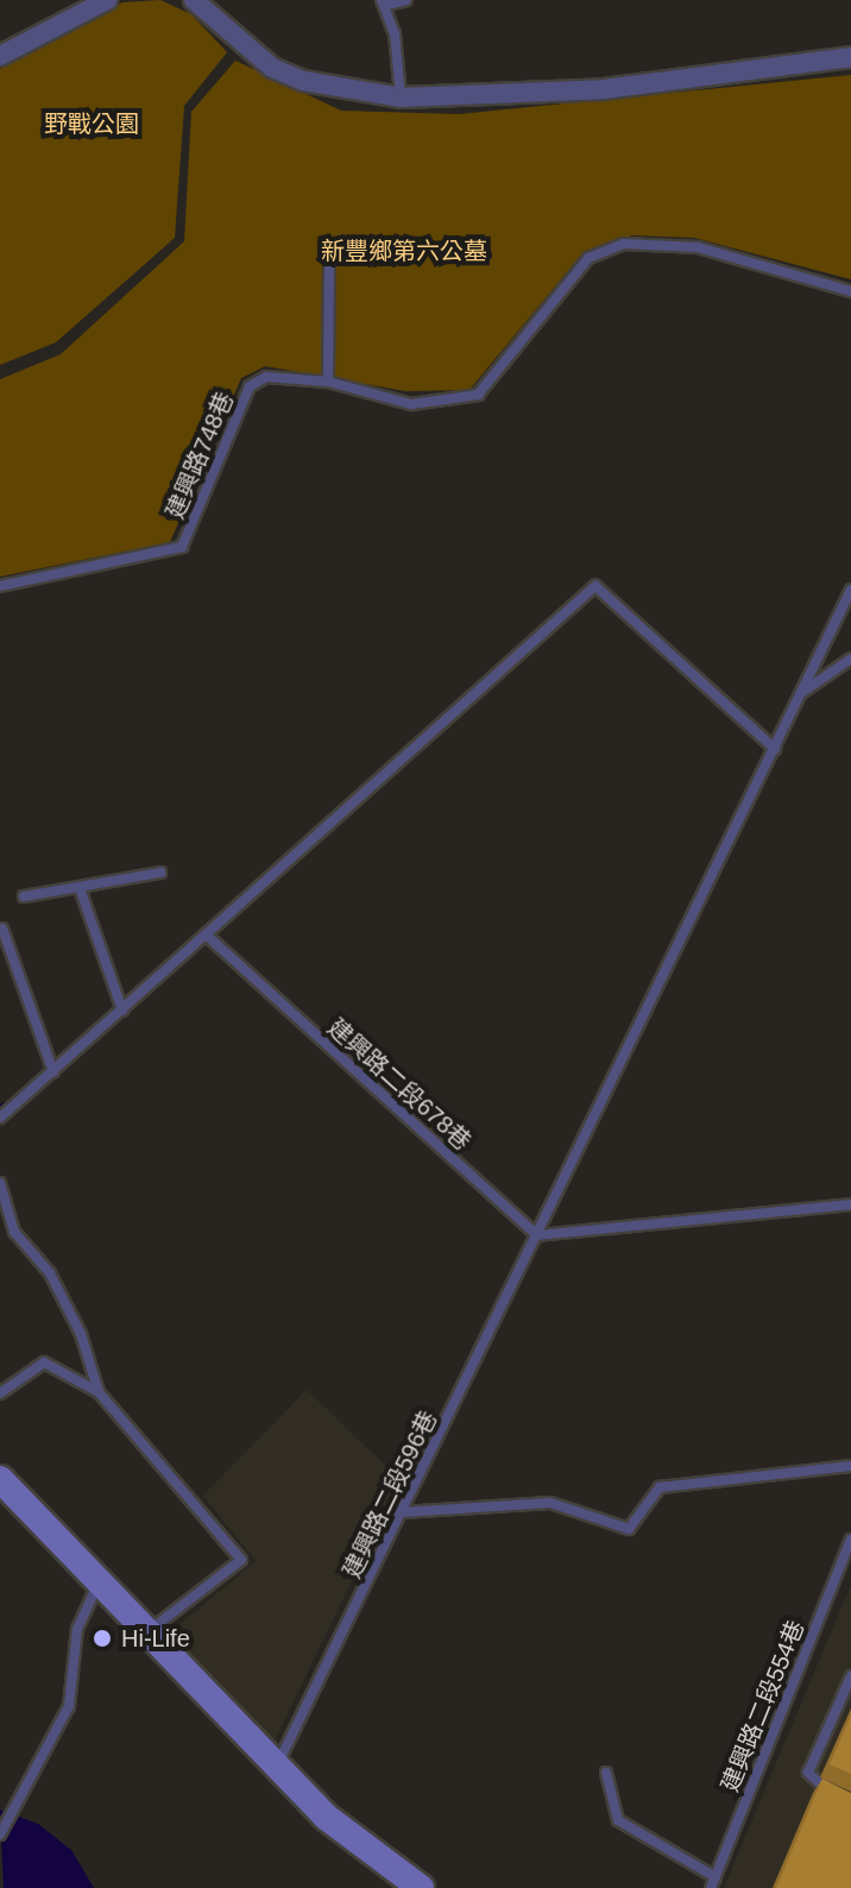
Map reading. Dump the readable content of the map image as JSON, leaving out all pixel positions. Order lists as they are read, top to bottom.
{
  "streets": {
    "lane": [
      "建興路748巷",
      "建興路二段678巷",
      "建興路二段596巷",
      "建興路二段554巷"
    ]
  },
  "crossings": [
    ["建興路二段678巷", "建興路二段596巷"]
  ],
  "parks": ["野戰公園", "新豐鄉第六公墓"],
  "places": ["Hi-Life"]
}
